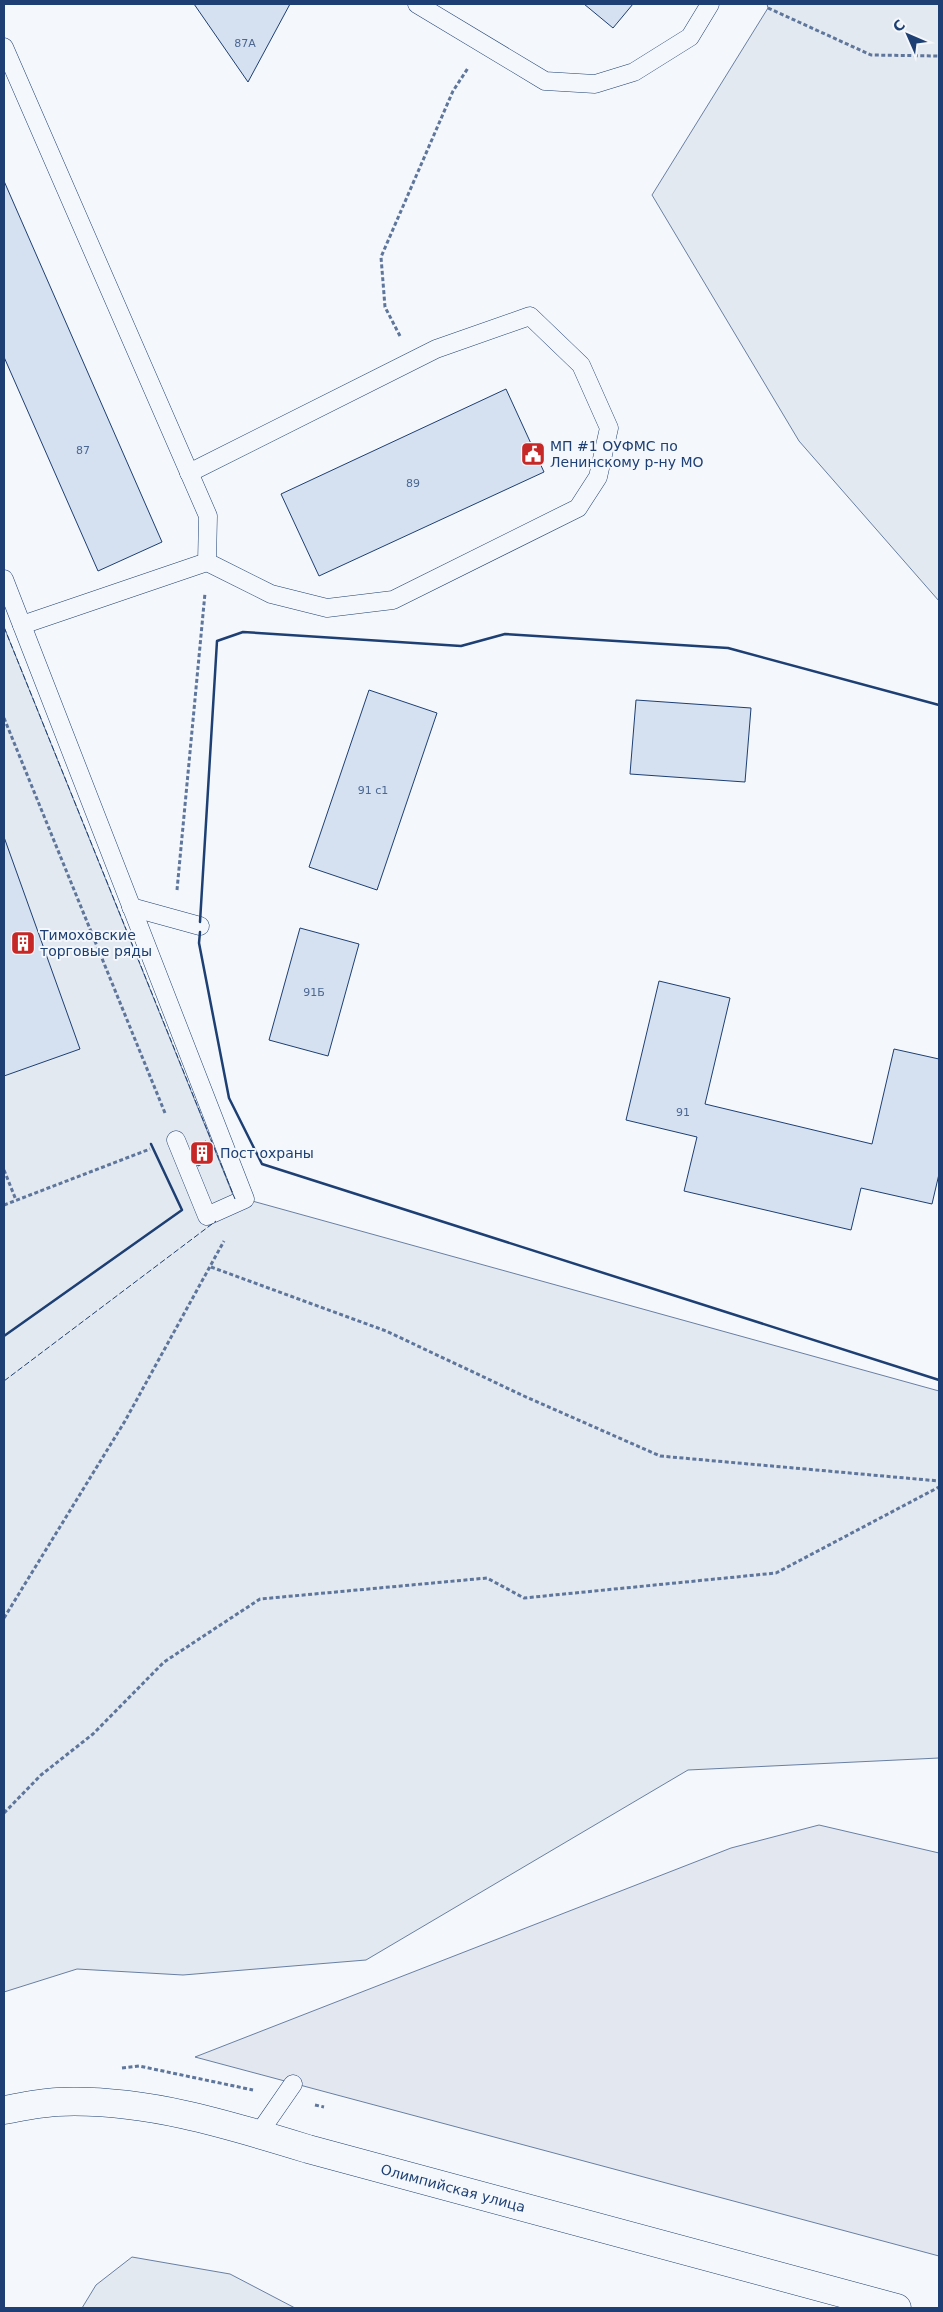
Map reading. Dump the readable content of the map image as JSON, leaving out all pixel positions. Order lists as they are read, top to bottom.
{
  "streets": {
    "street": ["Олимпийская улица"]
  },
  "places": {
    "public building": ["МП #1 ОУФМС по Ленинскому р-ну МО"],
    "building": ["Тимоховские торговые ряды", "Пост охраны"]
  },
  "house_numbers": [
    "87А",
    "87",
    "89",
    "91 с1",
    "91Б",
    "91"
  ],
  "north": "top left"
}
